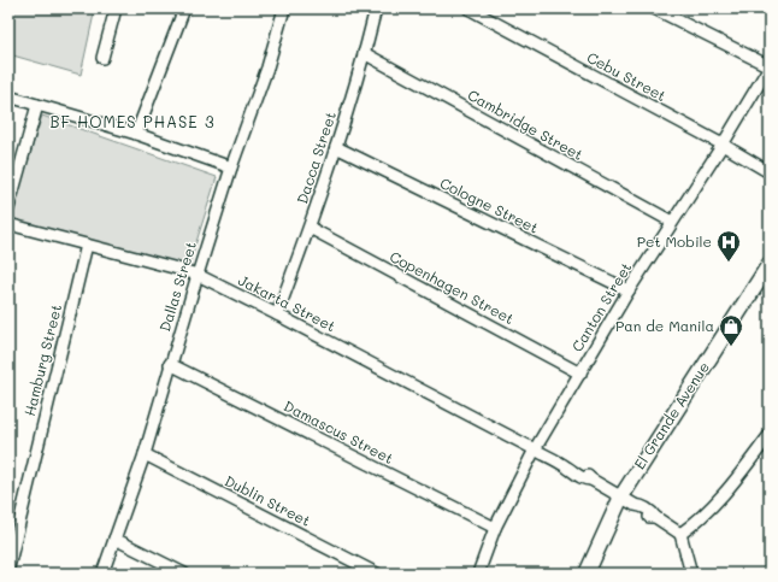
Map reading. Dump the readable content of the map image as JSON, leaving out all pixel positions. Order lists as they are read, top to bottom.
{
  "streets": {
    "street": [
      "Cebu Street",
      "Cambridge Street",
      "Dacca Street",
      "Cologne Street",
      "Dallas Street",
      "Copenhagen Street",
      "Jakarta Street",
      "Canton Street",
      "Hamburg Street",
      "El Grande Avenue",
      "Damascus Street",
      "Dublin Street"
    ]
  },
  "crossings": [
    ["Cebu Street", "Canton Street"],
    ["Cambridge Street", "Dacca Street"],
    ["Cambridge Street", "Canton Street"],
    ["Dacca Street", "Cologne Street"],
    ["Dacca Street", "Copenhagen Street"],
    ["Dacca Street", "Jakarta Street"],
    ["Cologne Street", "Canton Street"],
    ["Dallas Street", "Jakarta Street"],
    ["Dallas Street", "Damascus Street"],
    ["Dallas Street", "Dublin Street"],
    ["Copenhagen Street", "Canton Street"],
    ["Jakarta Street", "Canton Street"],
    ["Jakarta Street", "Hamburg Street"],
    ["Jakarta Street", "El Grande Avenue"],
    ["Canton Street", "Damascus Street"]
  ],
  "districts": ["BF HOMES PHASE 3"],
  "places": {
    "hospital": ["Pet Mobile"],
    "shop": ["Pan de Manila"]
  }
}
